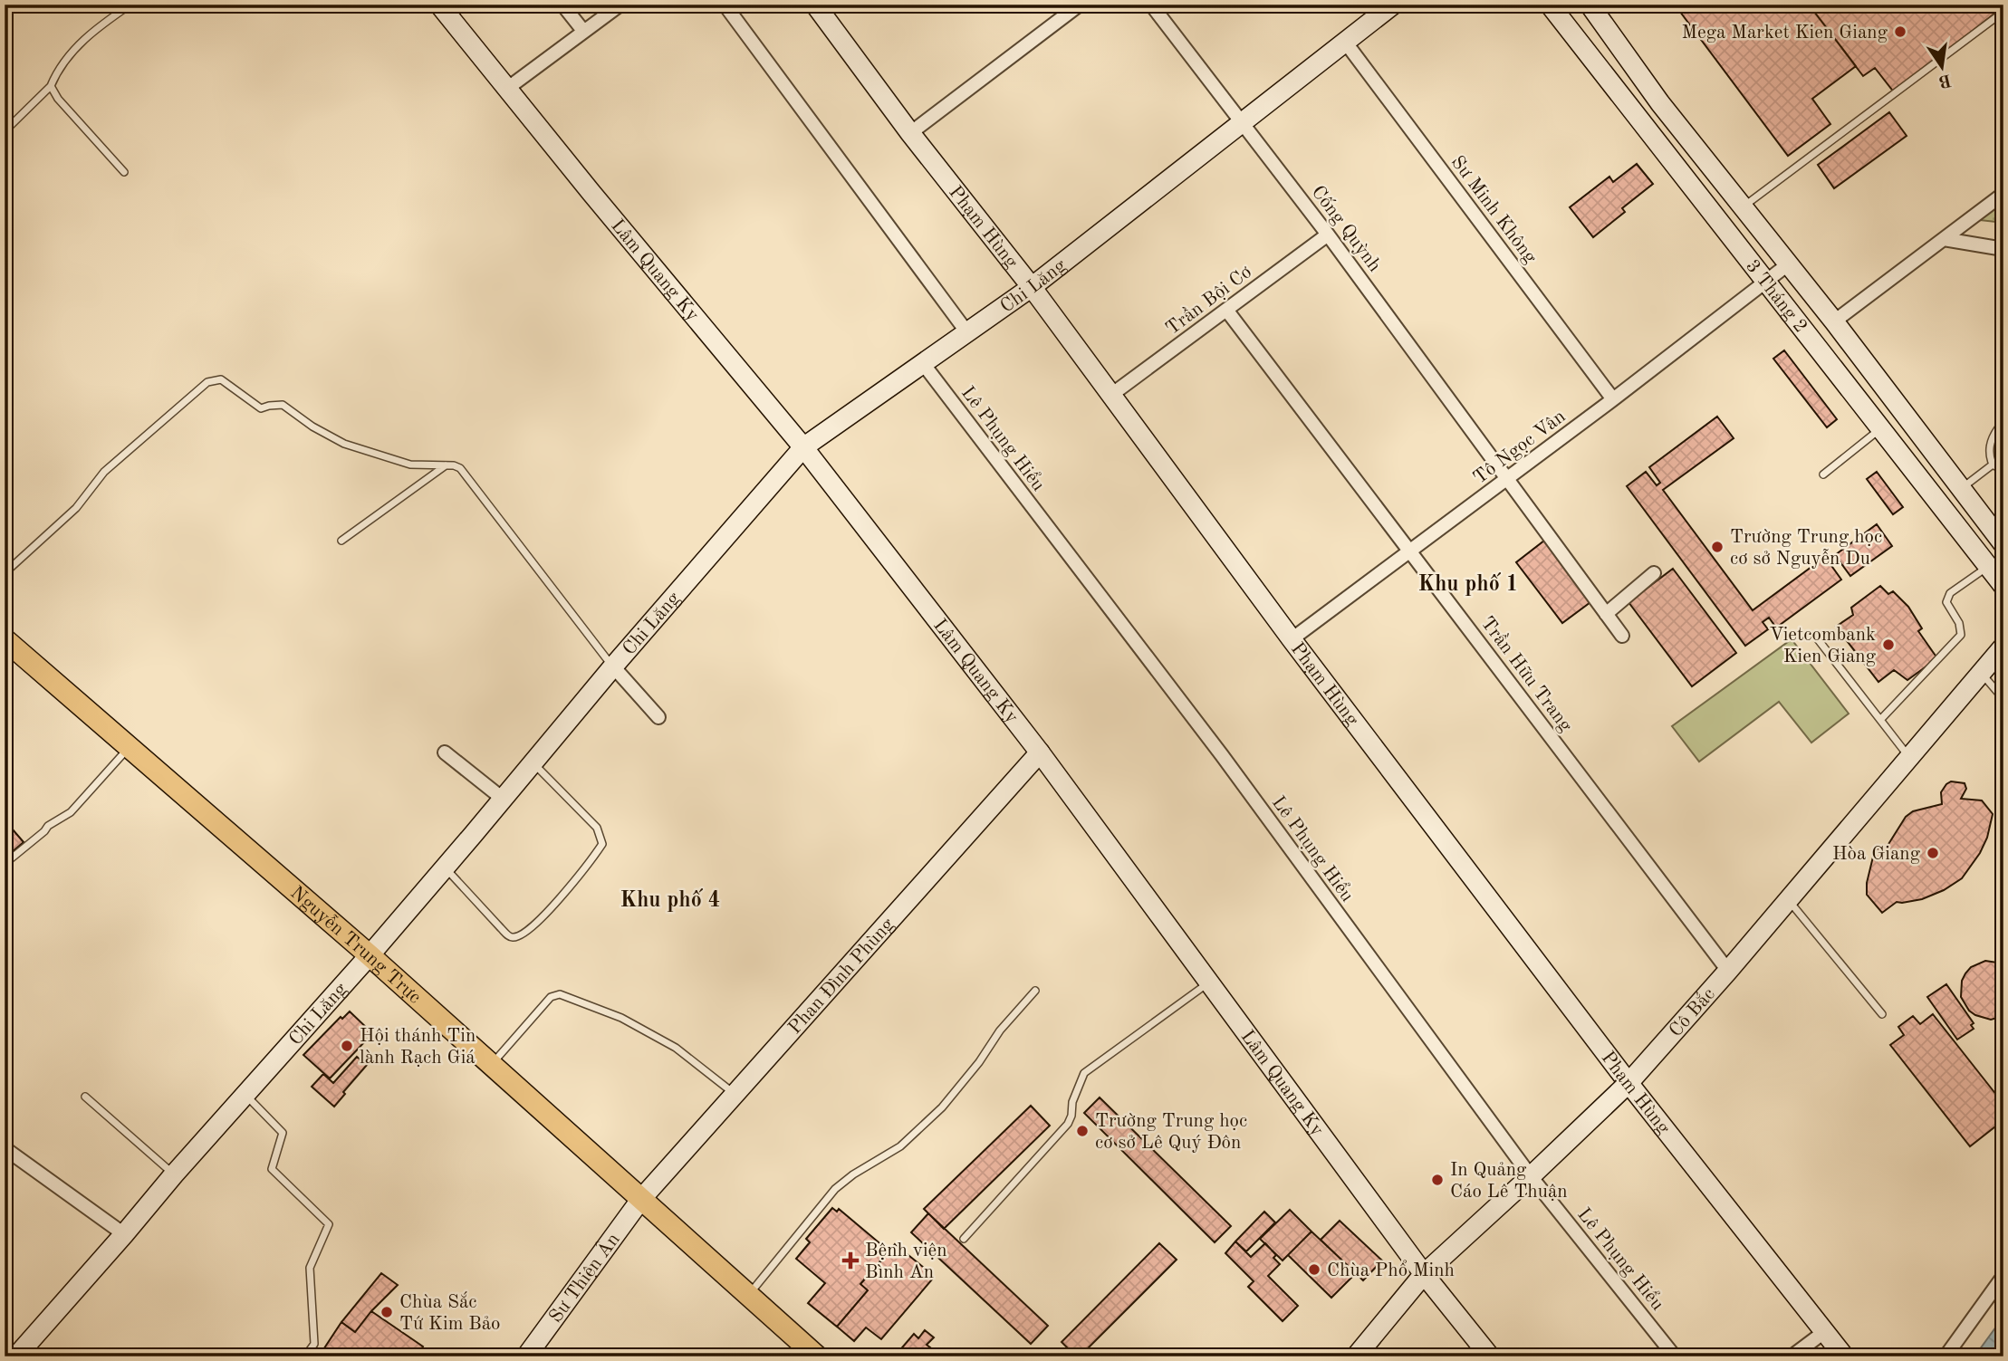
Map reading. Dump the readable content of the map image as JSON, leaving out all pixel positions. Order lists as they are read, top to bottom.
{
  "streets": {
    "main road": ["Nguyễn Trung Trực"],
    "street": [
      "Sư Minh Không",
      "Phạm Hùng",
      "Cống Quỳnh",
      "Lâm Quang Ky",
      "Chi Lăng",
      "3 Tháng 2",
      "Trần Bội Cơ",
      "Lê Phụng Hiểu",
      "Tô Ngọc Vân",
      "Trần Hữu Trang",
      "Phan Đình Phùng",
      "Cô Bắc",
      "Sư Thiện Ân"
    ]
  },
  "crossings": [
    ["Sư Minh Không", "Chi Lăng"],
    ["Sư Minh Không", "Tô Ngọc Vân"],
    ["Phạm Hùng", "Chi Lăng"],
    ["Phạm Hùng", "Trần Bội Cơ"],
    ["Phạm Hùng", "Tô Ngọc Vân"],
    ["Phạm Hùng", "Cô Bắc"],
    ["Cống Quỳnh", "Chi Lăng"],
    ["Cống Quỳnh", "Trần Bội Cơ"],
    ["Cống Quỳnh", "Tô Ngọc Vân"],
    ["Lâm Quang Ky", "Chi Lăng"],
    ["Lâm Quang Ky", "Phan Đình Phùng"],
    ["Lâm Quang Ky", "Cô Bắc"],
    ["Chi Lăng", "Lê Phụng Hiểu"],
    ["Chi Lăng", "Nguyễn Trung Trực"],
    ["3 Tháng 2", "Tô Ngọc Vân"],
    ["Trần Bội Cơ", "Trần Hữu Trang"],
    ["Lê Phụng Hiểu", "Cô Bắc"],
    ["Tô Ngọc Vân", "Trần Hữu Trang"],
    ["Trần Hữu Trang", "Cô Bắc"],
    ["Nguyễn Trung Trực", "Phan Đình Phùng"],
    ["Nguyễn Trung Trực", "Sư Thiện Ân"],
    ["Phan Đình Phùng", "Sư Thiện Ân"]
  ],
  "districts": ["Khu phố 1", "Khu phố 4"],
  "places": {
    "other": [
      "Mega Market Kien Giang",
      "Trường Trung học cơ sở Nguyễn Du",
      "Vietcombank Kien Giang",
      "Hòa Giang",
      "Hội thánh Tin lành Rạch Giá",
      "Trường Trung học cơ sở Lê Quý Đôn",
      "In Quảng Cáo Lê Thuận",
      "Chùa Phổ Minh",
      "Chùa Sắc Tứ Kim Bảo"
    ],
    "health": ["Bệnh viện Bình An"]
  },
  "north": "bottom"
}
